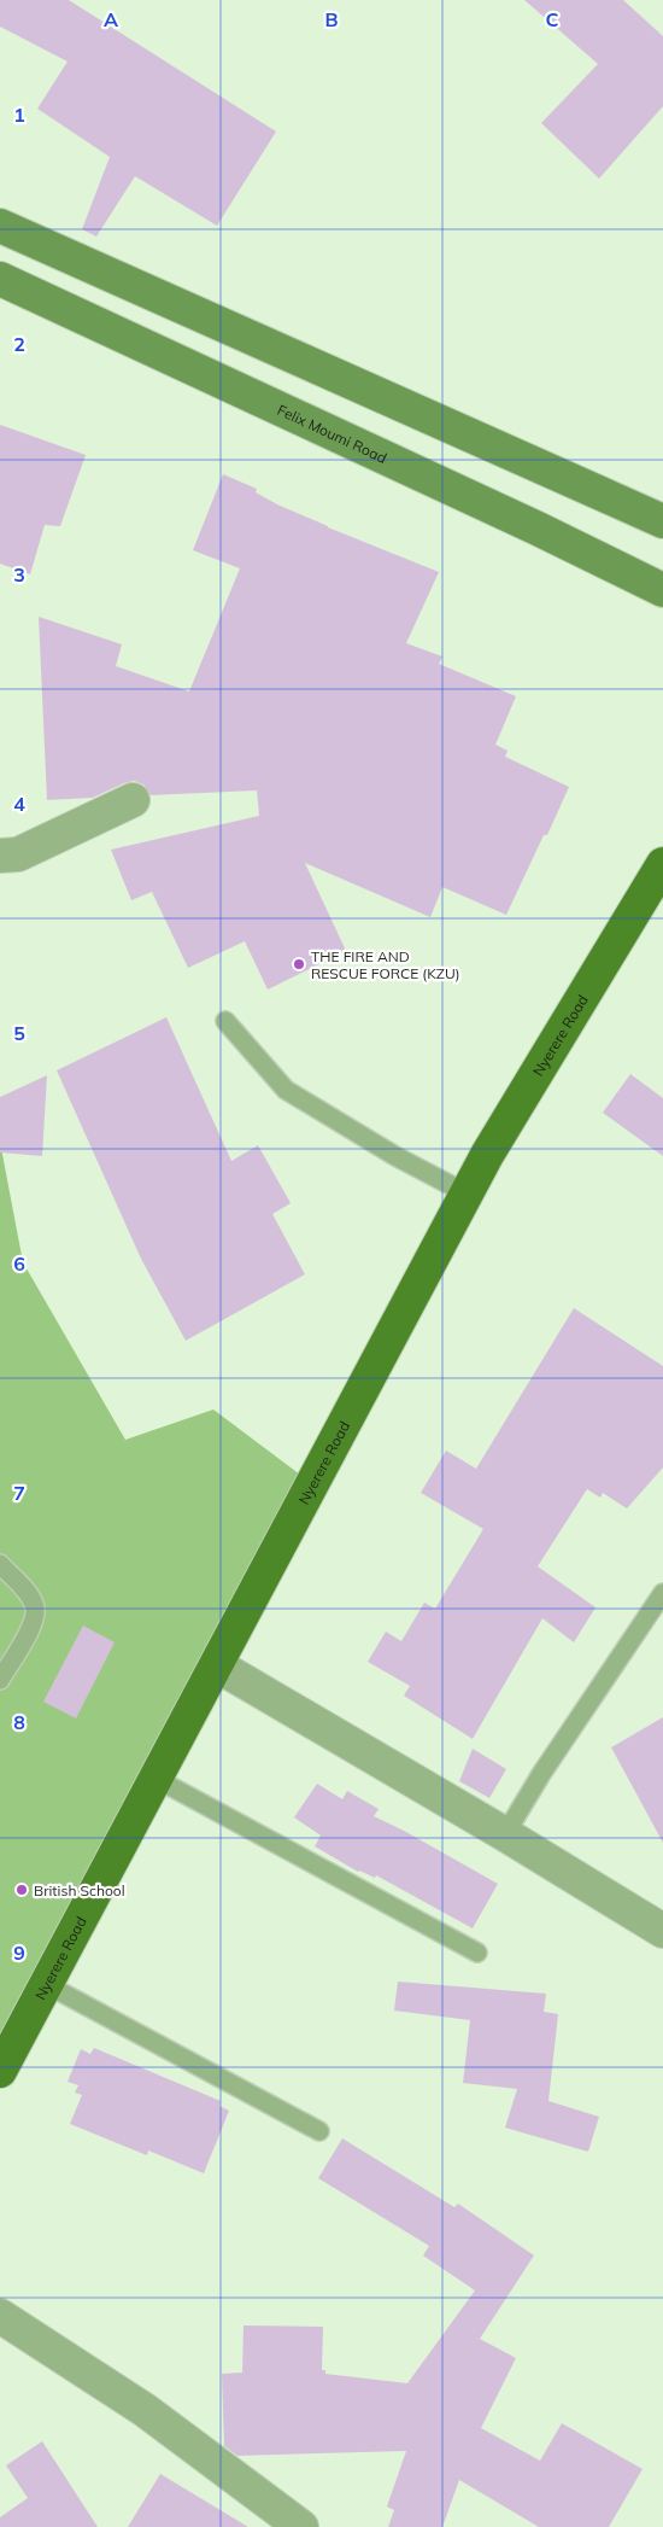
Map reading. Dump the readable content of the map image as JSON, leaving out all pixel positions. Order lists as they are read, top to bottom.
{
  "streets": {
    "main road": ["Felix Moumi Road", "Nyerere Road"]
  },
  "places": ["THE FIRE AND RESCUE FORCE (KZU)", "British School"],
  "grid": {
    "columns": ["A", "B", "C"],
    "rows": [
      "1",
      "2",
      "3",
      "4",
      "5",
      "6",
      "7",
      "8",
      "9"
    ]
  }
}
